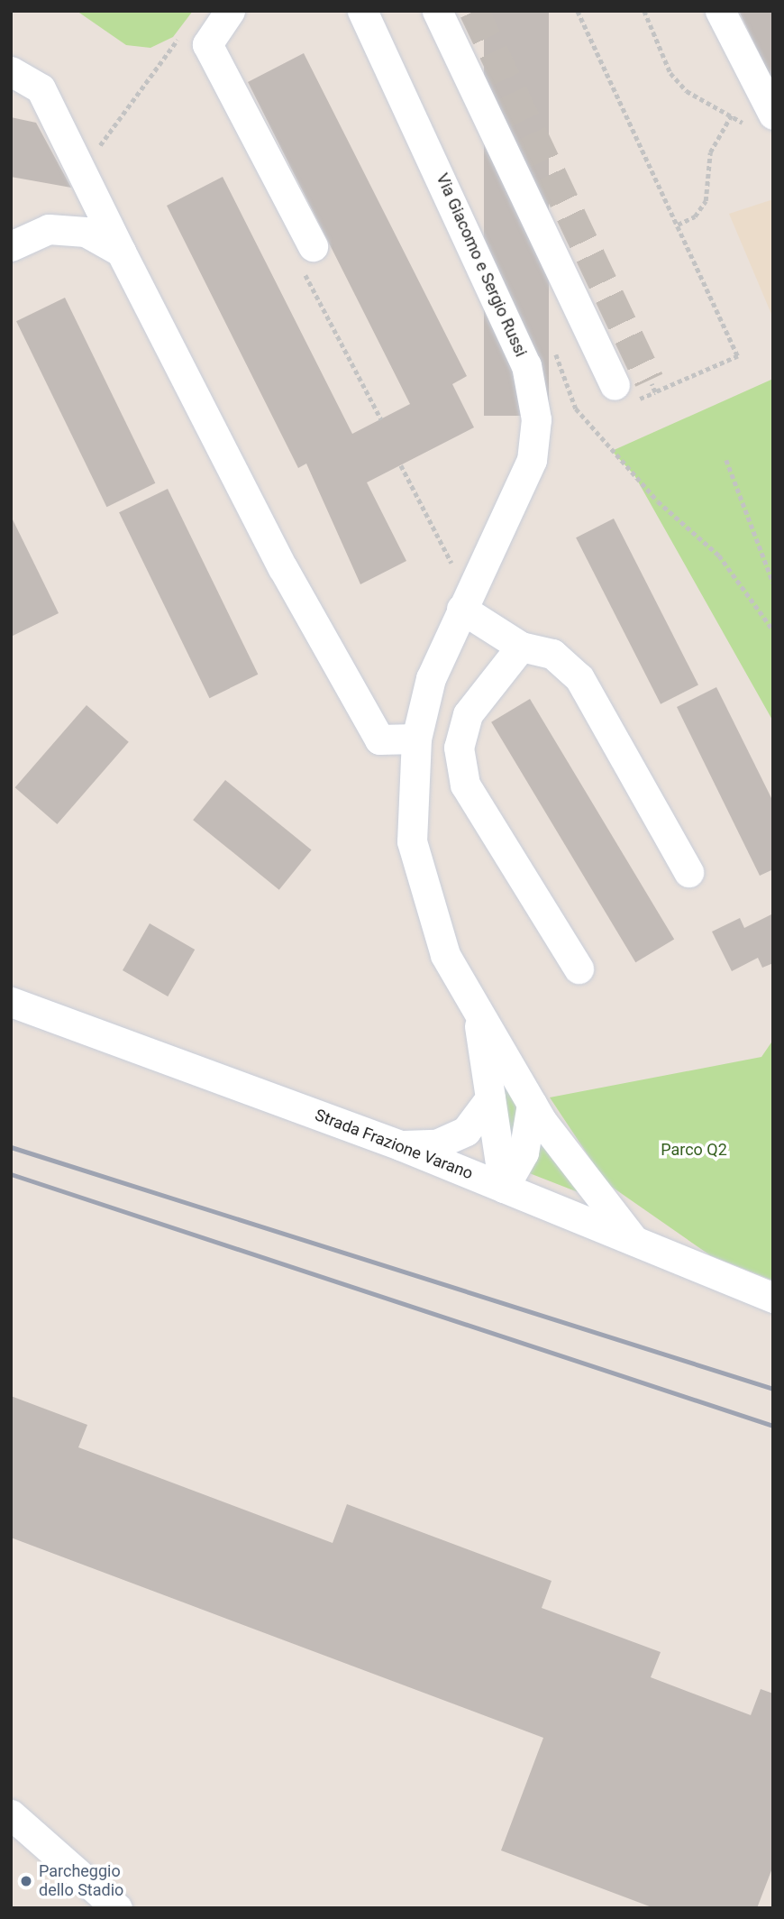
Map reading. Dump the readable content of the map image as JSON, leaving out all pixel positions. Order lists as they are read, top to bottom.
{
  "streets": {
    "street": ["Via Giacomo e Sergio Russi", "Strada Frazione Varano"]
  },
  "crossings": [
    ["Via Giacomo e Sergio Russi", "Strada Frazione Varano"]
  ],
  "parks": ["Parco Q2"],
  "places": ["Parcheggio dello Stadio"]
}
